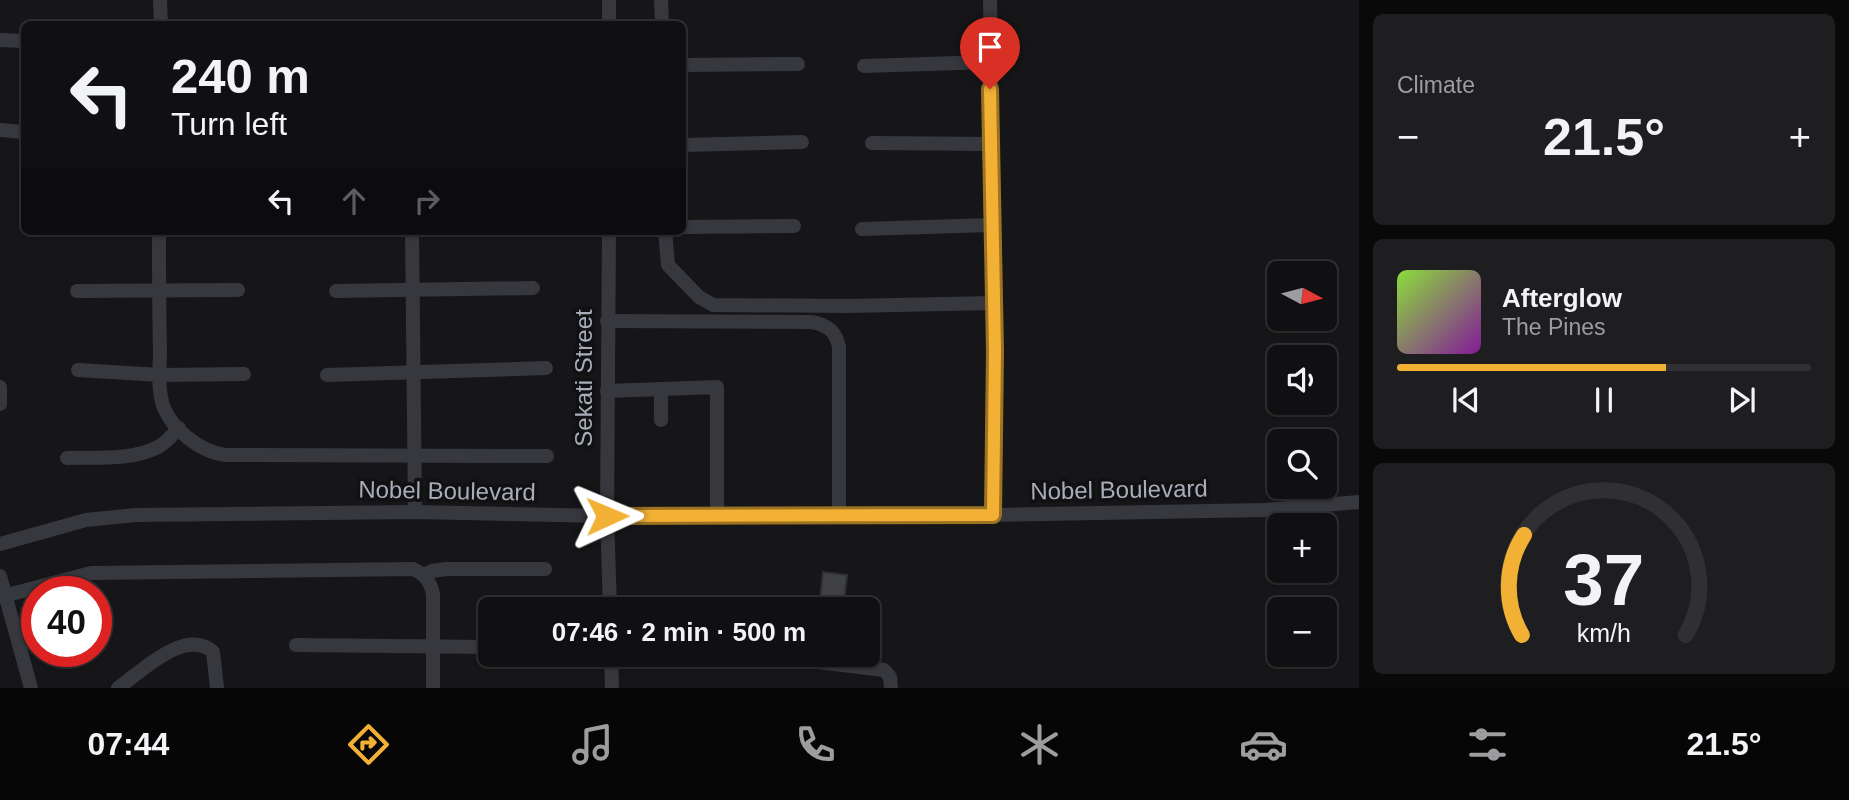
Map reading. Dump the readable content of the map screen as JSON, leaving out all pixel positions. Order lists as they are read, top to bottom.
{
  "streets": {
    "street": ["Sekati Street", "Nobel Boulevard"]
  },
  "crossings": [
    ["Sekati Street", "Nobel Boulevard"]
  ],
  "north": "right",
  "page": {
    "tile": "Climate",
    "turn": ["240 m", "Turn left"],
    "heat": ["−", "21.5°", "+"],
    "map_buttons": ["+", "−"],
    "song": ["Afterglow", "The Pines"],
    "limit": "40",
    "trip": "07:46 · 2 min · 500 m",
    "tabs": ["07:44", "21.5°"],
    "gauge": ["37", "km/h"]
  }
}
